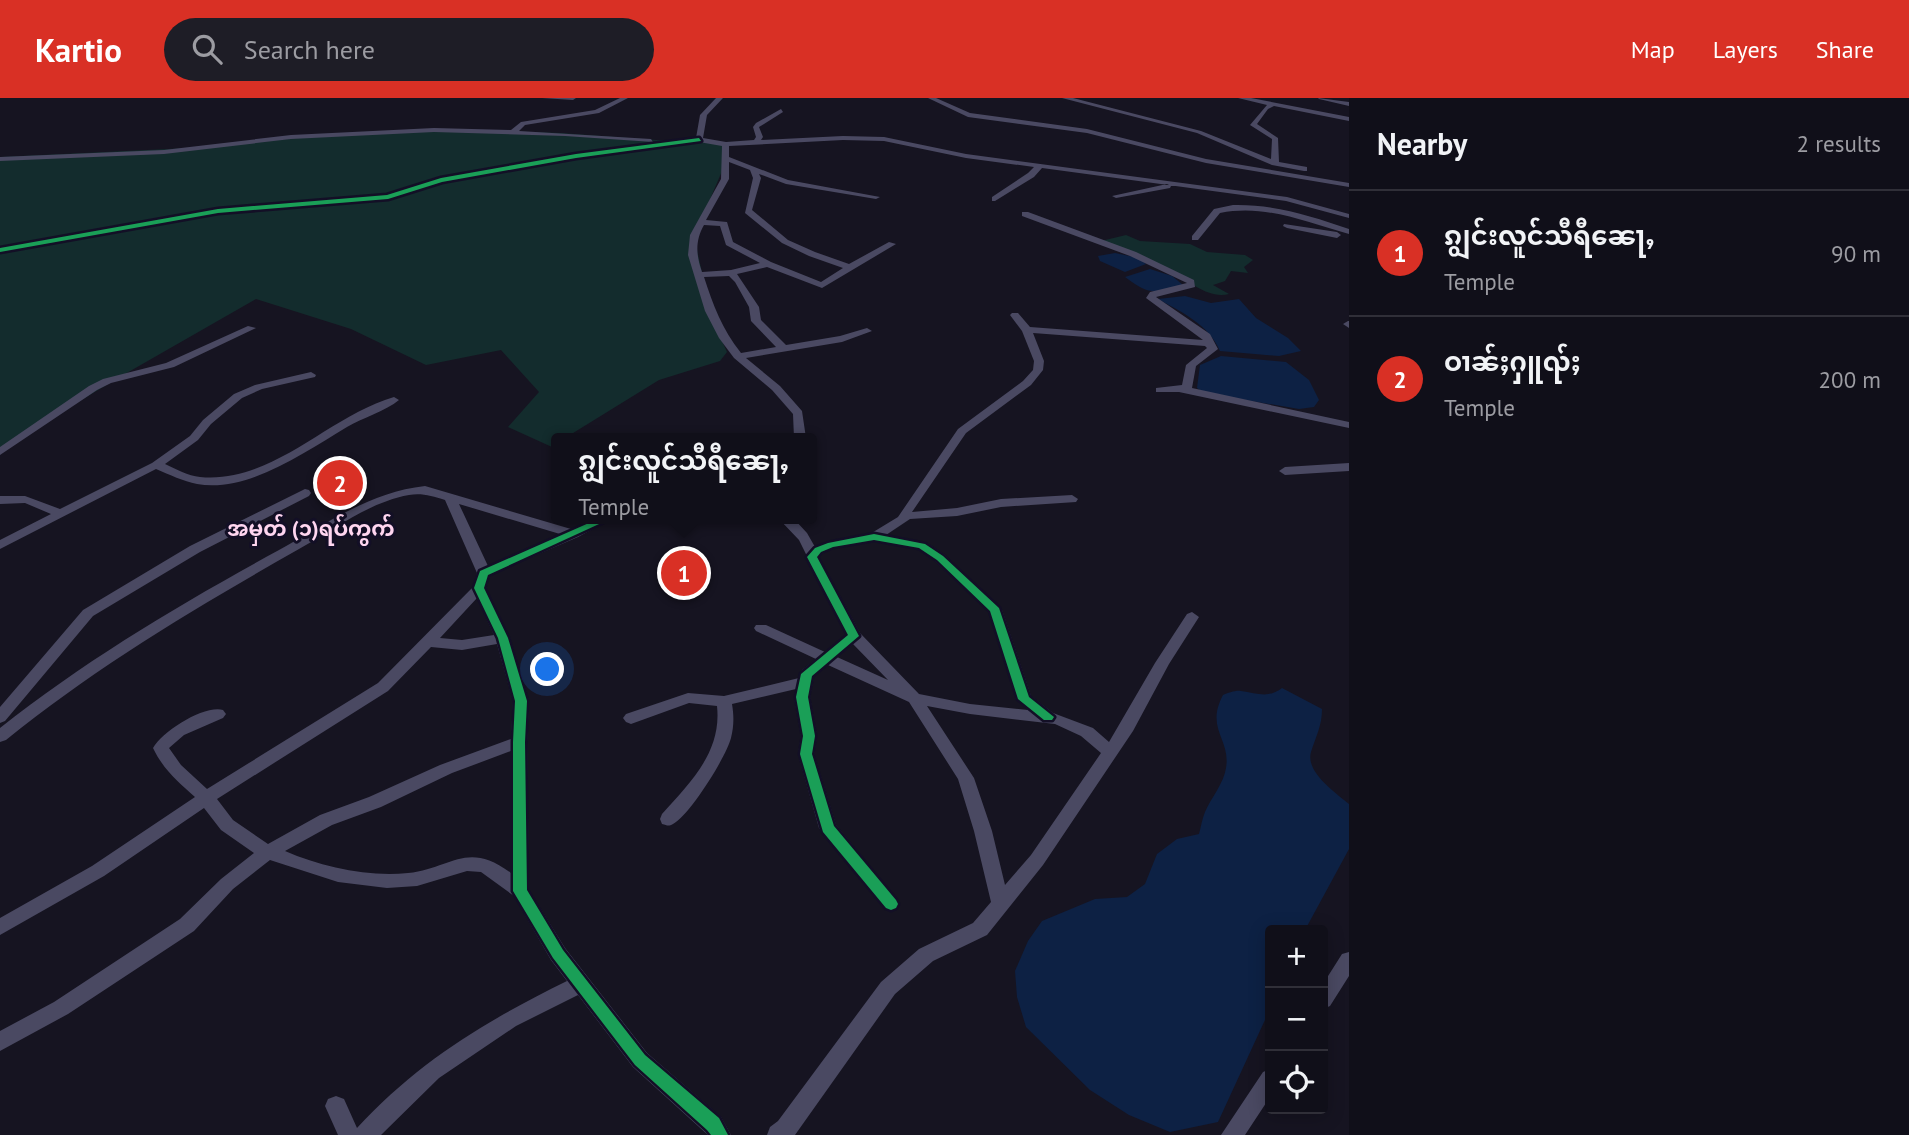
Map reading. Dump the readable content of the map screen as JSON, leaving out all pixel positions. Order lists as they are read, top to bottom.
{
  "districts": ["အမှတ် (၁)ရပ်ကွက်"],
  "page": {
    "header": "Kartio",
    "search": "Search here",
    "nav": ["Map", "Layers", "Share"],
    "heading": ["Nearby", "2 results"],
    "list": [
      {
        "mark": "1",
        "name": "ၵျွင်းလူင်သီရီၼေႃႇ",
        "note": "Temple",
        "value": "90 m"
      },
      {
        "mark": "2",
        "name": "ဝၢၼ်ႈႁူၺ်ႈ",
        "note": "Temple",
        "value": "200 m"
      }
    ],
    "popup": ["ၵျွင်းလူင်သီရီၼေႃႇ", "Temple"],
    "pins": ["2", "1"],
    "map_buttons": ["+", "−"]
  }
}
